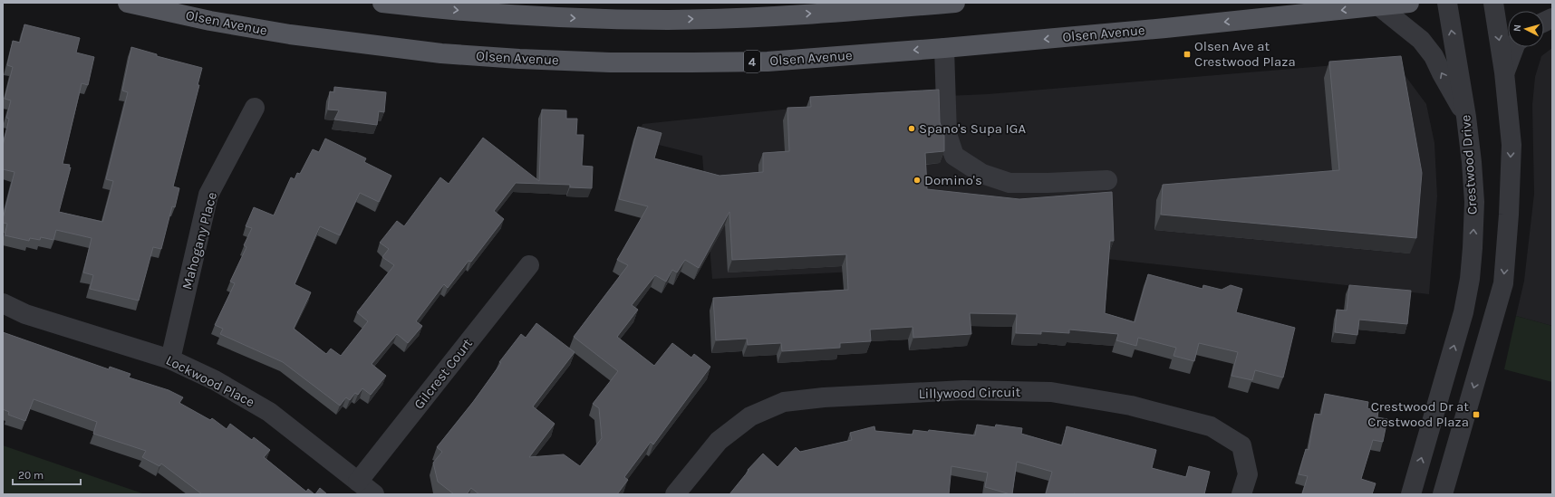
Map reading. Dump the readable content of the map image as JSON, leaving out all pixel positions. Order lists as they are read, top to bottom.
{
  "streets": {
    "main road": ["Olsen Avenue", "4"],
    "street": [
      "Crestwood Drive",
      "Mahogany Place",
      "Gilcrest Court",
      "Lockwood Place",
      "Lillywood Circuit"
    ]
  },
  "crossings": [
    ["Mahogany Place", "Lockwood Place"],
    ["Gilcrest Court", "Lockwood Place"]
  ],
  "places": {
    "transit": ["Olsen Ave at Crestwood Plaza", "Crestwood Dr at Crestwood Plaza"],
    "other": ["Spano's Supa IGA", "Domino's"]
  },
  "scale_bar": "20 m",
  "north": "left"
}
